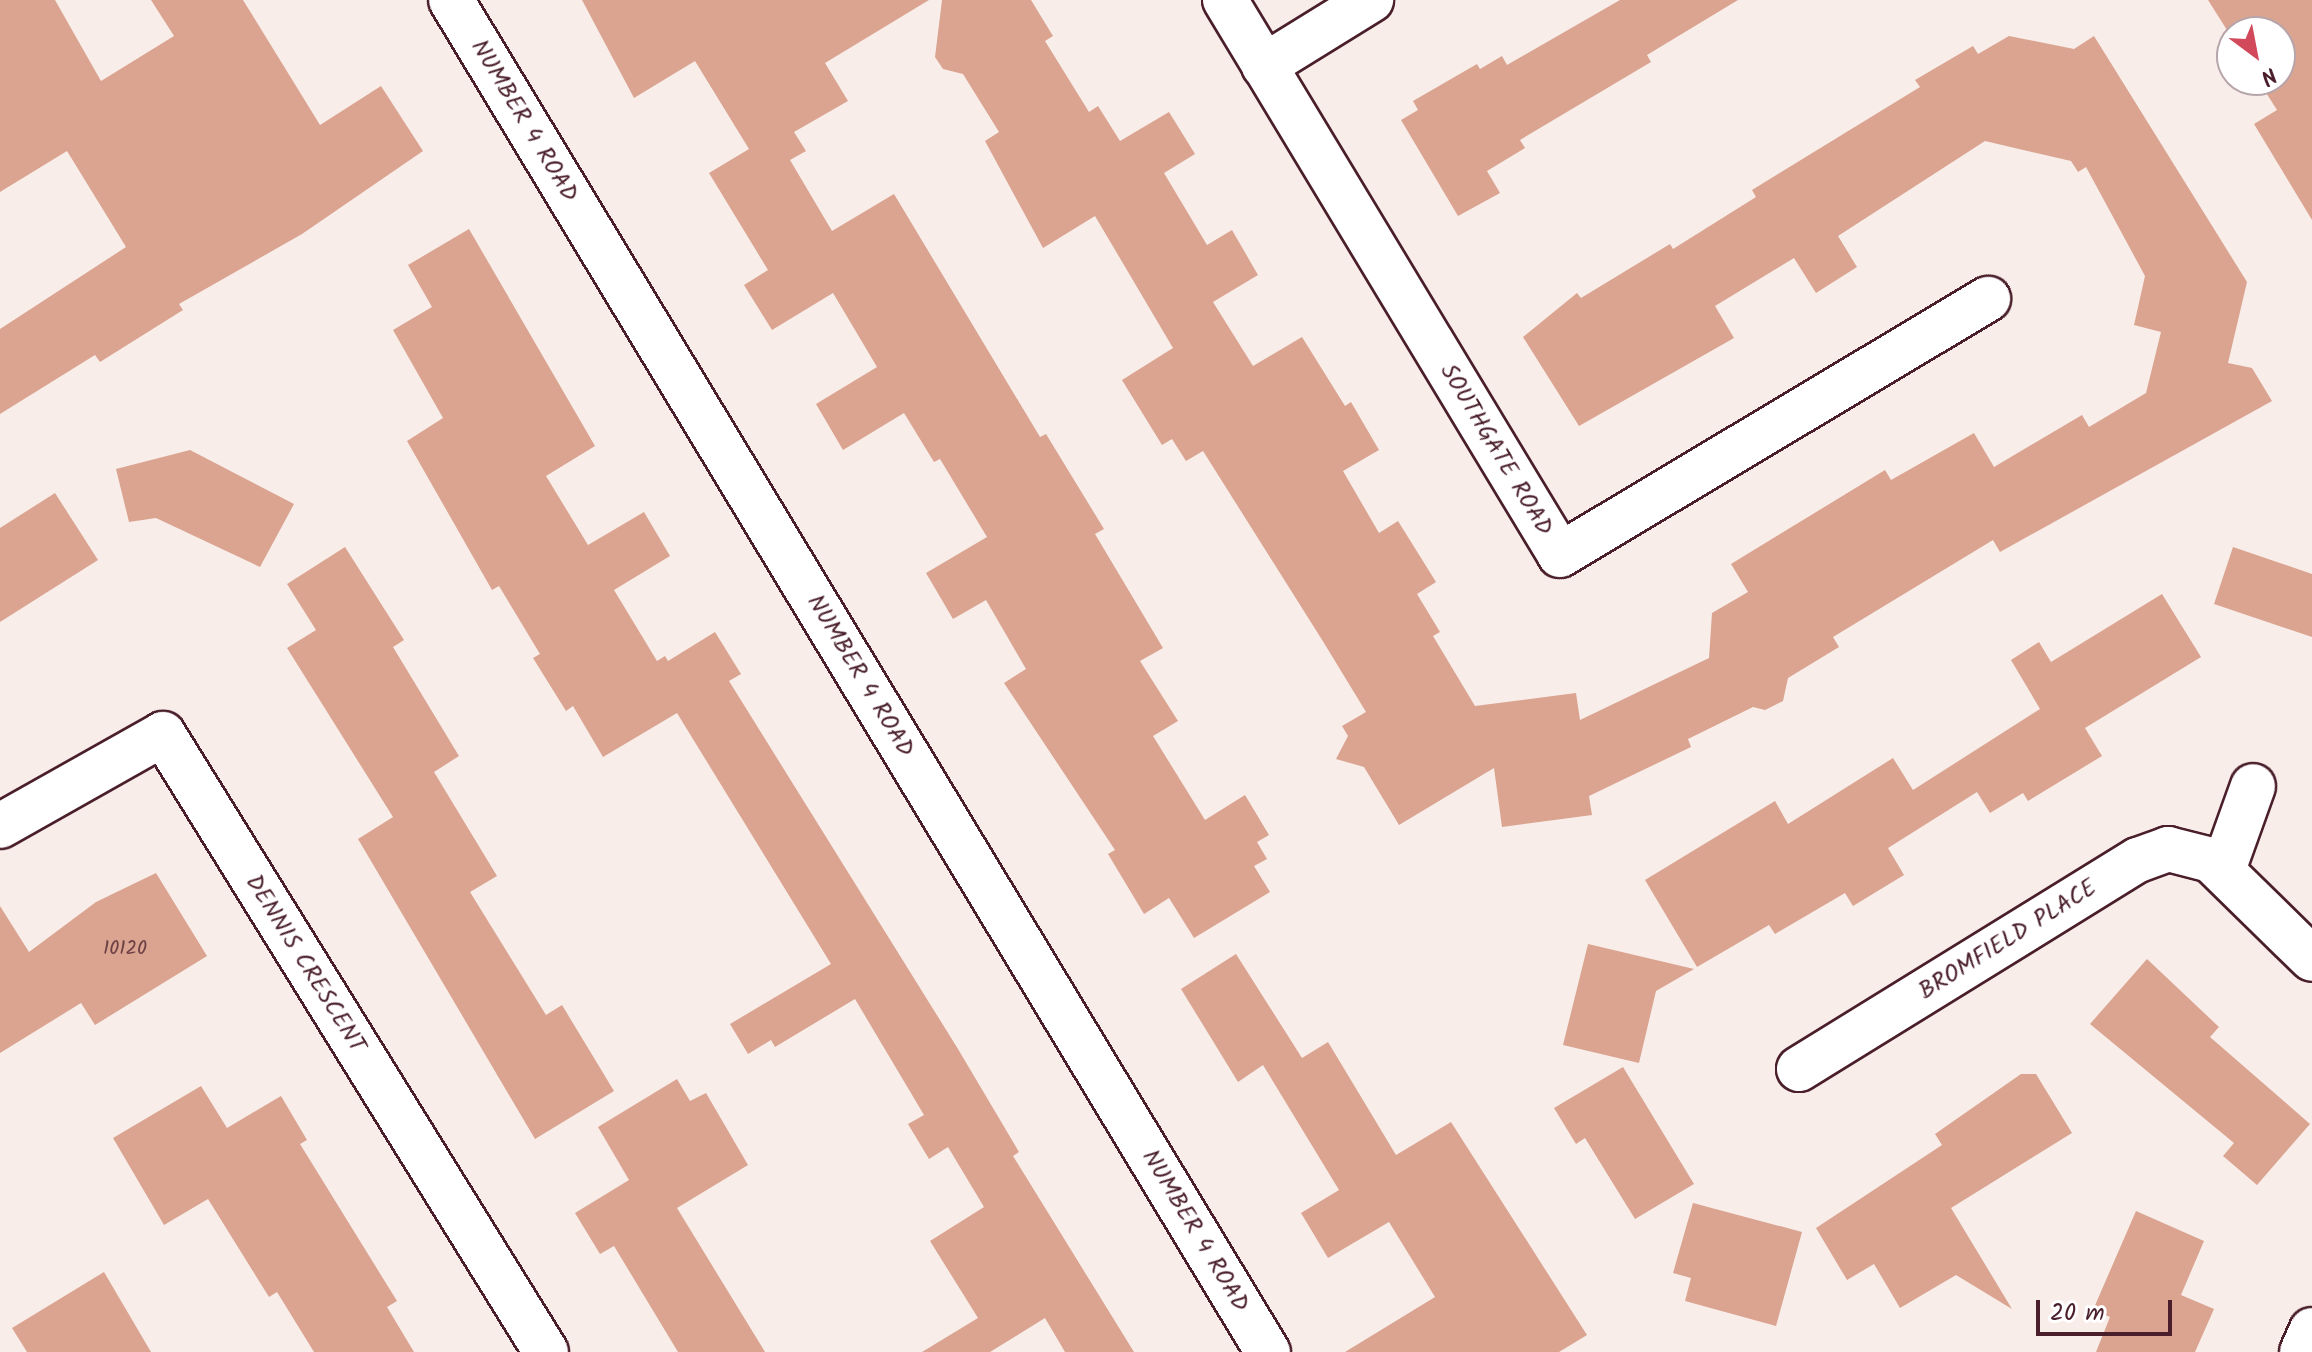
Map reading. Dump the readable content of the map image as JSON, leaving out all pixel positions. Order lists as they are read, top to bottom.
{
  "streets": {
    "street": [
      "NUMBER 4 ROAD",
      "SOUTHGATE ROAD",
      "BROMFIELD PLACE",
      "DENNIS CRESCENT"
    ]
  },
  "house_numbers": ["10120"],
  "scale_bar": "20 m",
  "north": "bottom right"
}
